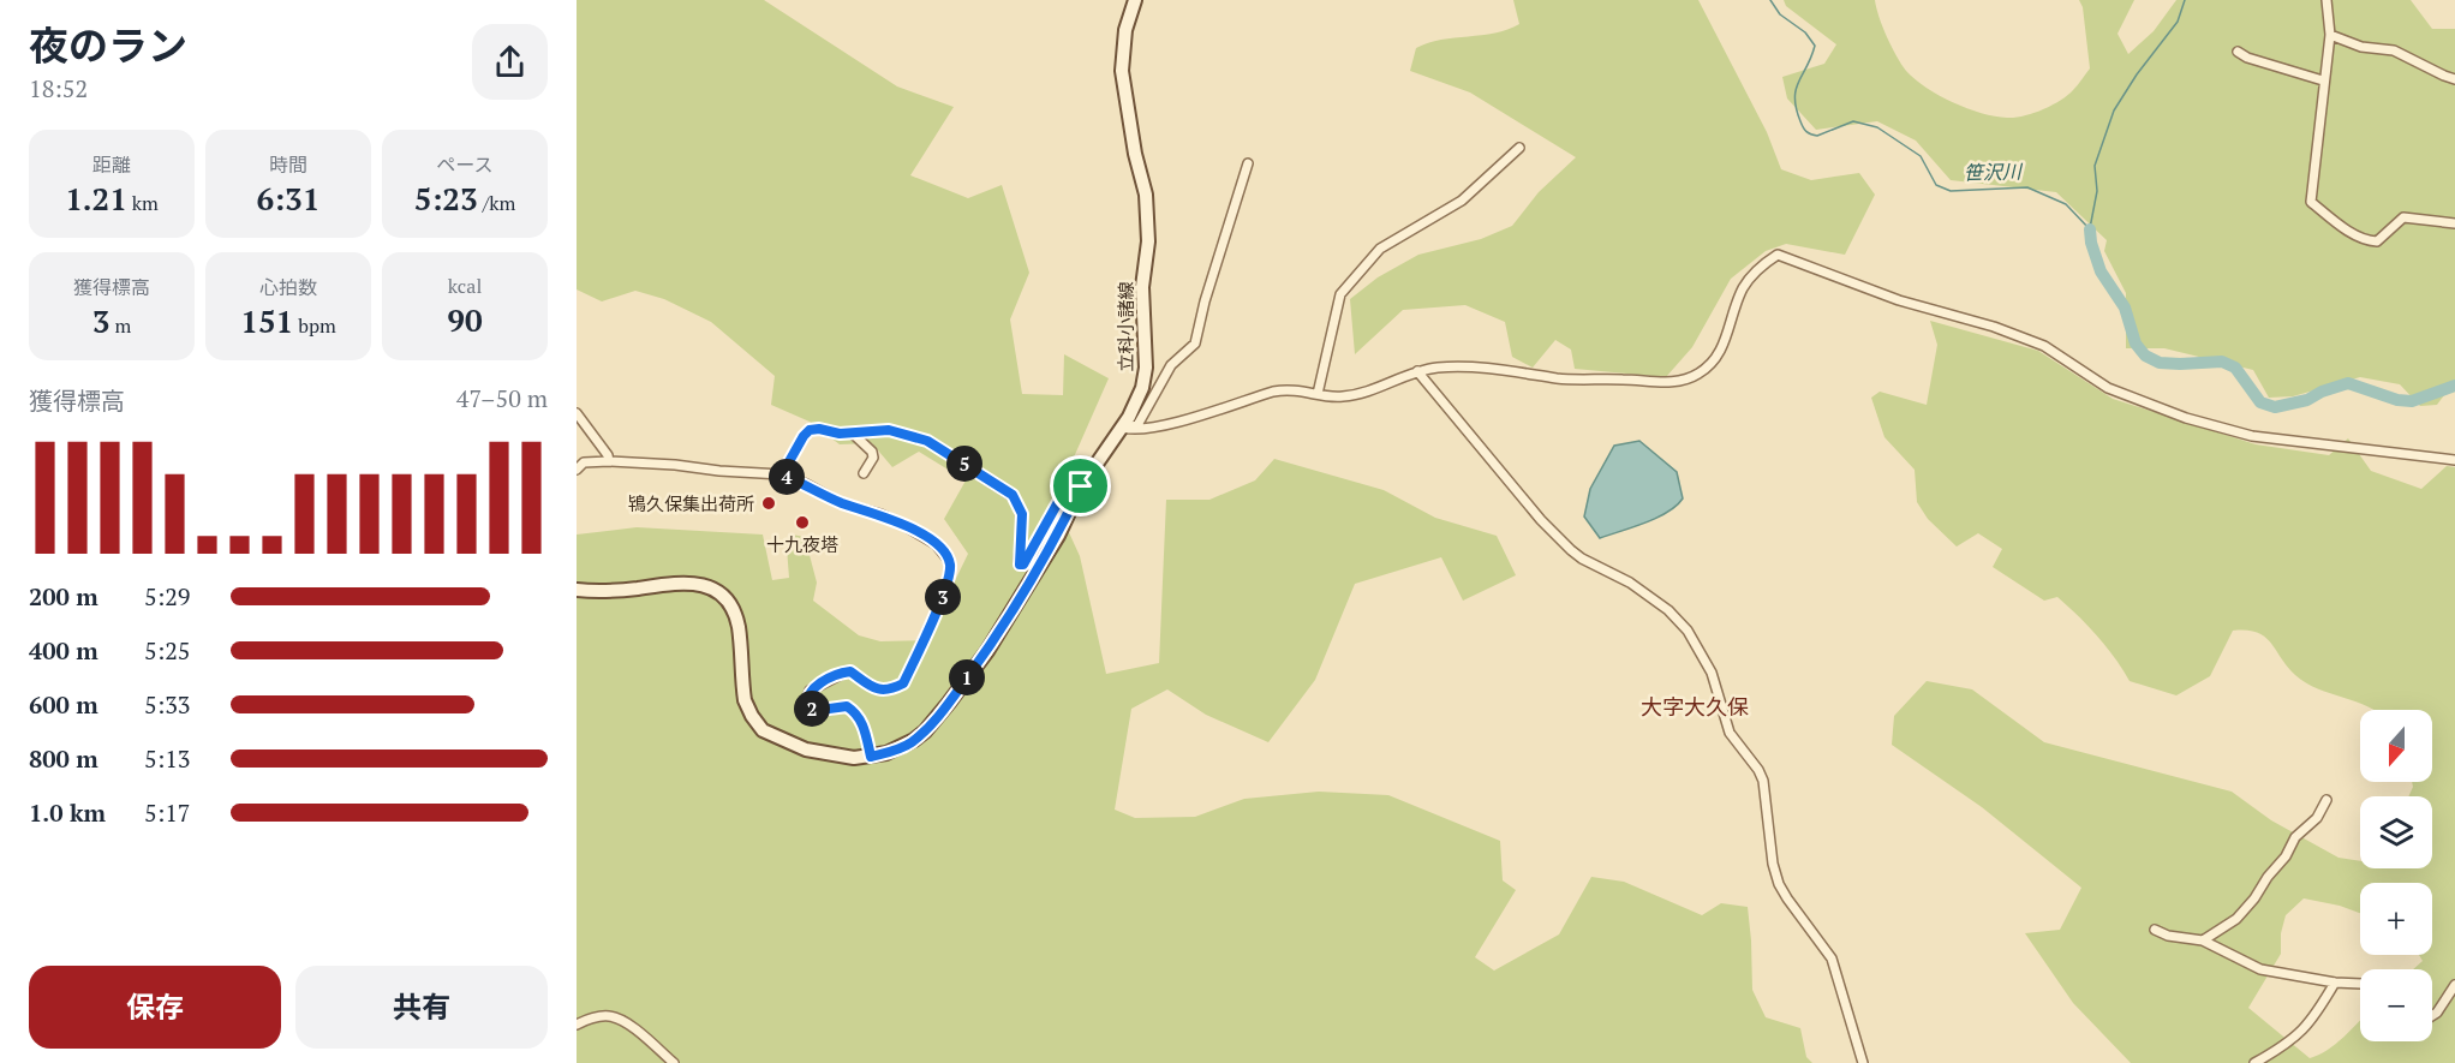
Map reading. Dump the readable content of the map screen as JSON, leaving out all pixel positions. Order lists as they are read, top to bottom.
{
  "streets": {
    "main road": ["立科小諸線"]
  },
  "districts": ["大字大久保"],
  "water": ["笹沢川"],
  "places": ["鴇久保集出荷所", "十九夜塔"],
  "north": "bottom",
  "page": {
    "heading": ["夜のラン", "18:52"],
    "stats": [
      ["距離", "1.21 km"],
      ["時間", "6:31"],
      ["ペース", "5:23 /km"],
      ["獲得標高", "3 m"],
      ["心拍数", "151 bpm"],
      ["kcal", "90"]
    ],
    "chart": ["獲得標高", "47–50 m"],
    "pins": [
      "5",
      "4",
      "3",
      "1",
      "2"
    ],
    "list": [
      {
        "name": "200 m",
        "note": "5:29"
      },
      {
        "name": "400 m",
        "note": "5:25"
      },
      {
        "name": "600 m",
        "note": "5:33"
      },
      {
        "name": "800 m",
        "note": "5:13"
      },
      {
        "name": "1.0 km",
        "note": "5:17"
      }
    ],
    "map_buttons": ["+", "−"],
    "buttons": ["保存", "共有"]
  }
}
